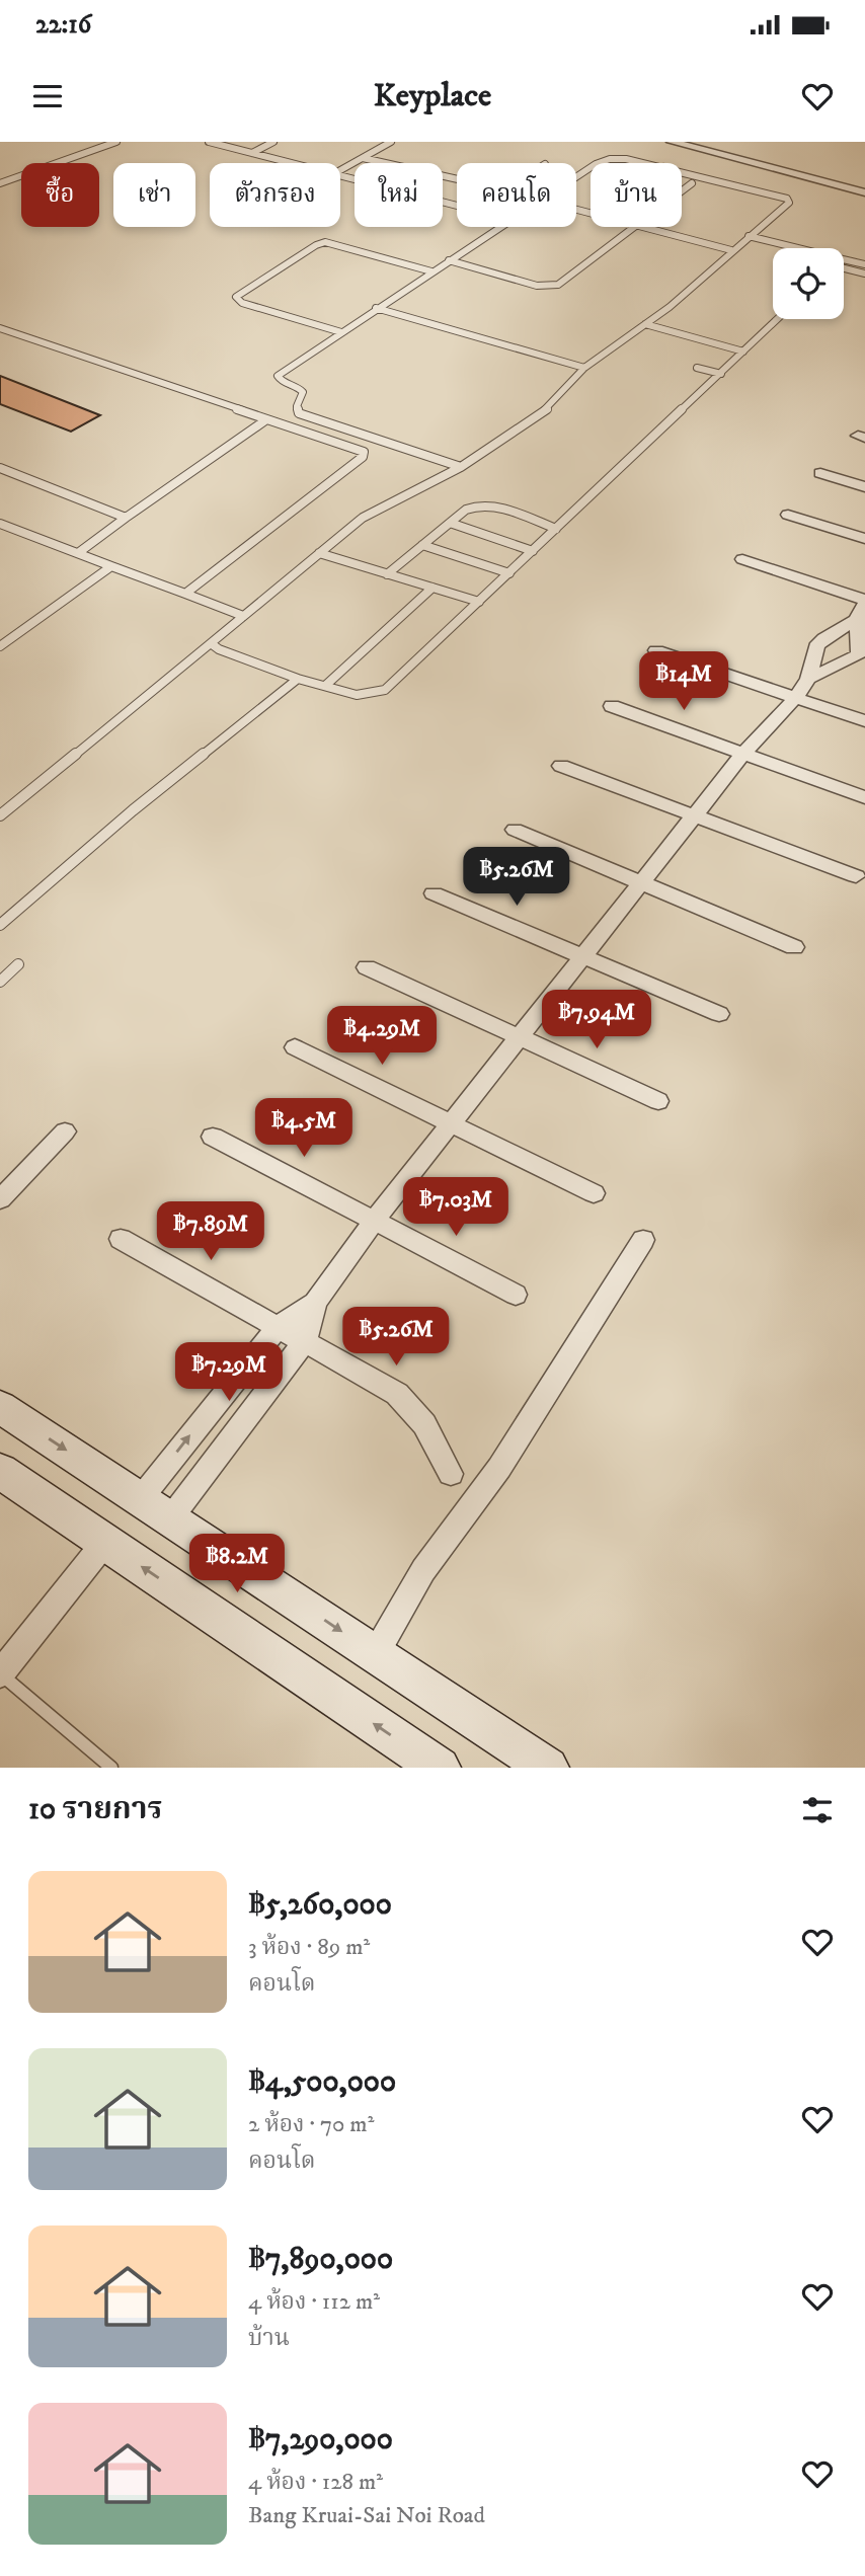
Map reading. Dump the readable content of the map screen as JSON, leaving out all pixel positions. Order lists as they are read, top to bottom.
{
  "page": {
    "status": "22:16",
    "header": "Keyplace",
    "chip": [
      "ซื้อ",
      "เช่า",
      "ตัวกรอง",
      "ใหม่",
      "คอนโด",
      "บ้าน"
    ],
    "price": [
      "฿14M",
      "฿5.26M",
      "฿7.94M",
      "฿4.29M",
      "฿4.5M",
      "฿7.03M",
      "฿7.89M",
      "฿5.26M",
      "฿7.29M",
      "฿8.2M"
    ],
    "heading": "10 รายการ",
    "list": [
      {
        "name": "฿5,260,000",
        "note": "3 ห้อง · 89 m² · คอนโด"
      },
      {
        "name": "฿4,500,000",
        "note": "2 ห้อง · 70 m² · คอนโด"
      },
      {
        "name": "฿7,890,000",
        "note": "4 ห้อง · 112 m² · บ้าน"
      },
      {
        "name": "฿7,290,000",
        "note": "4 ห้อง · 128 m² · Bang Kruai-Sai Noi Road"
      }
    ]
  }
}
